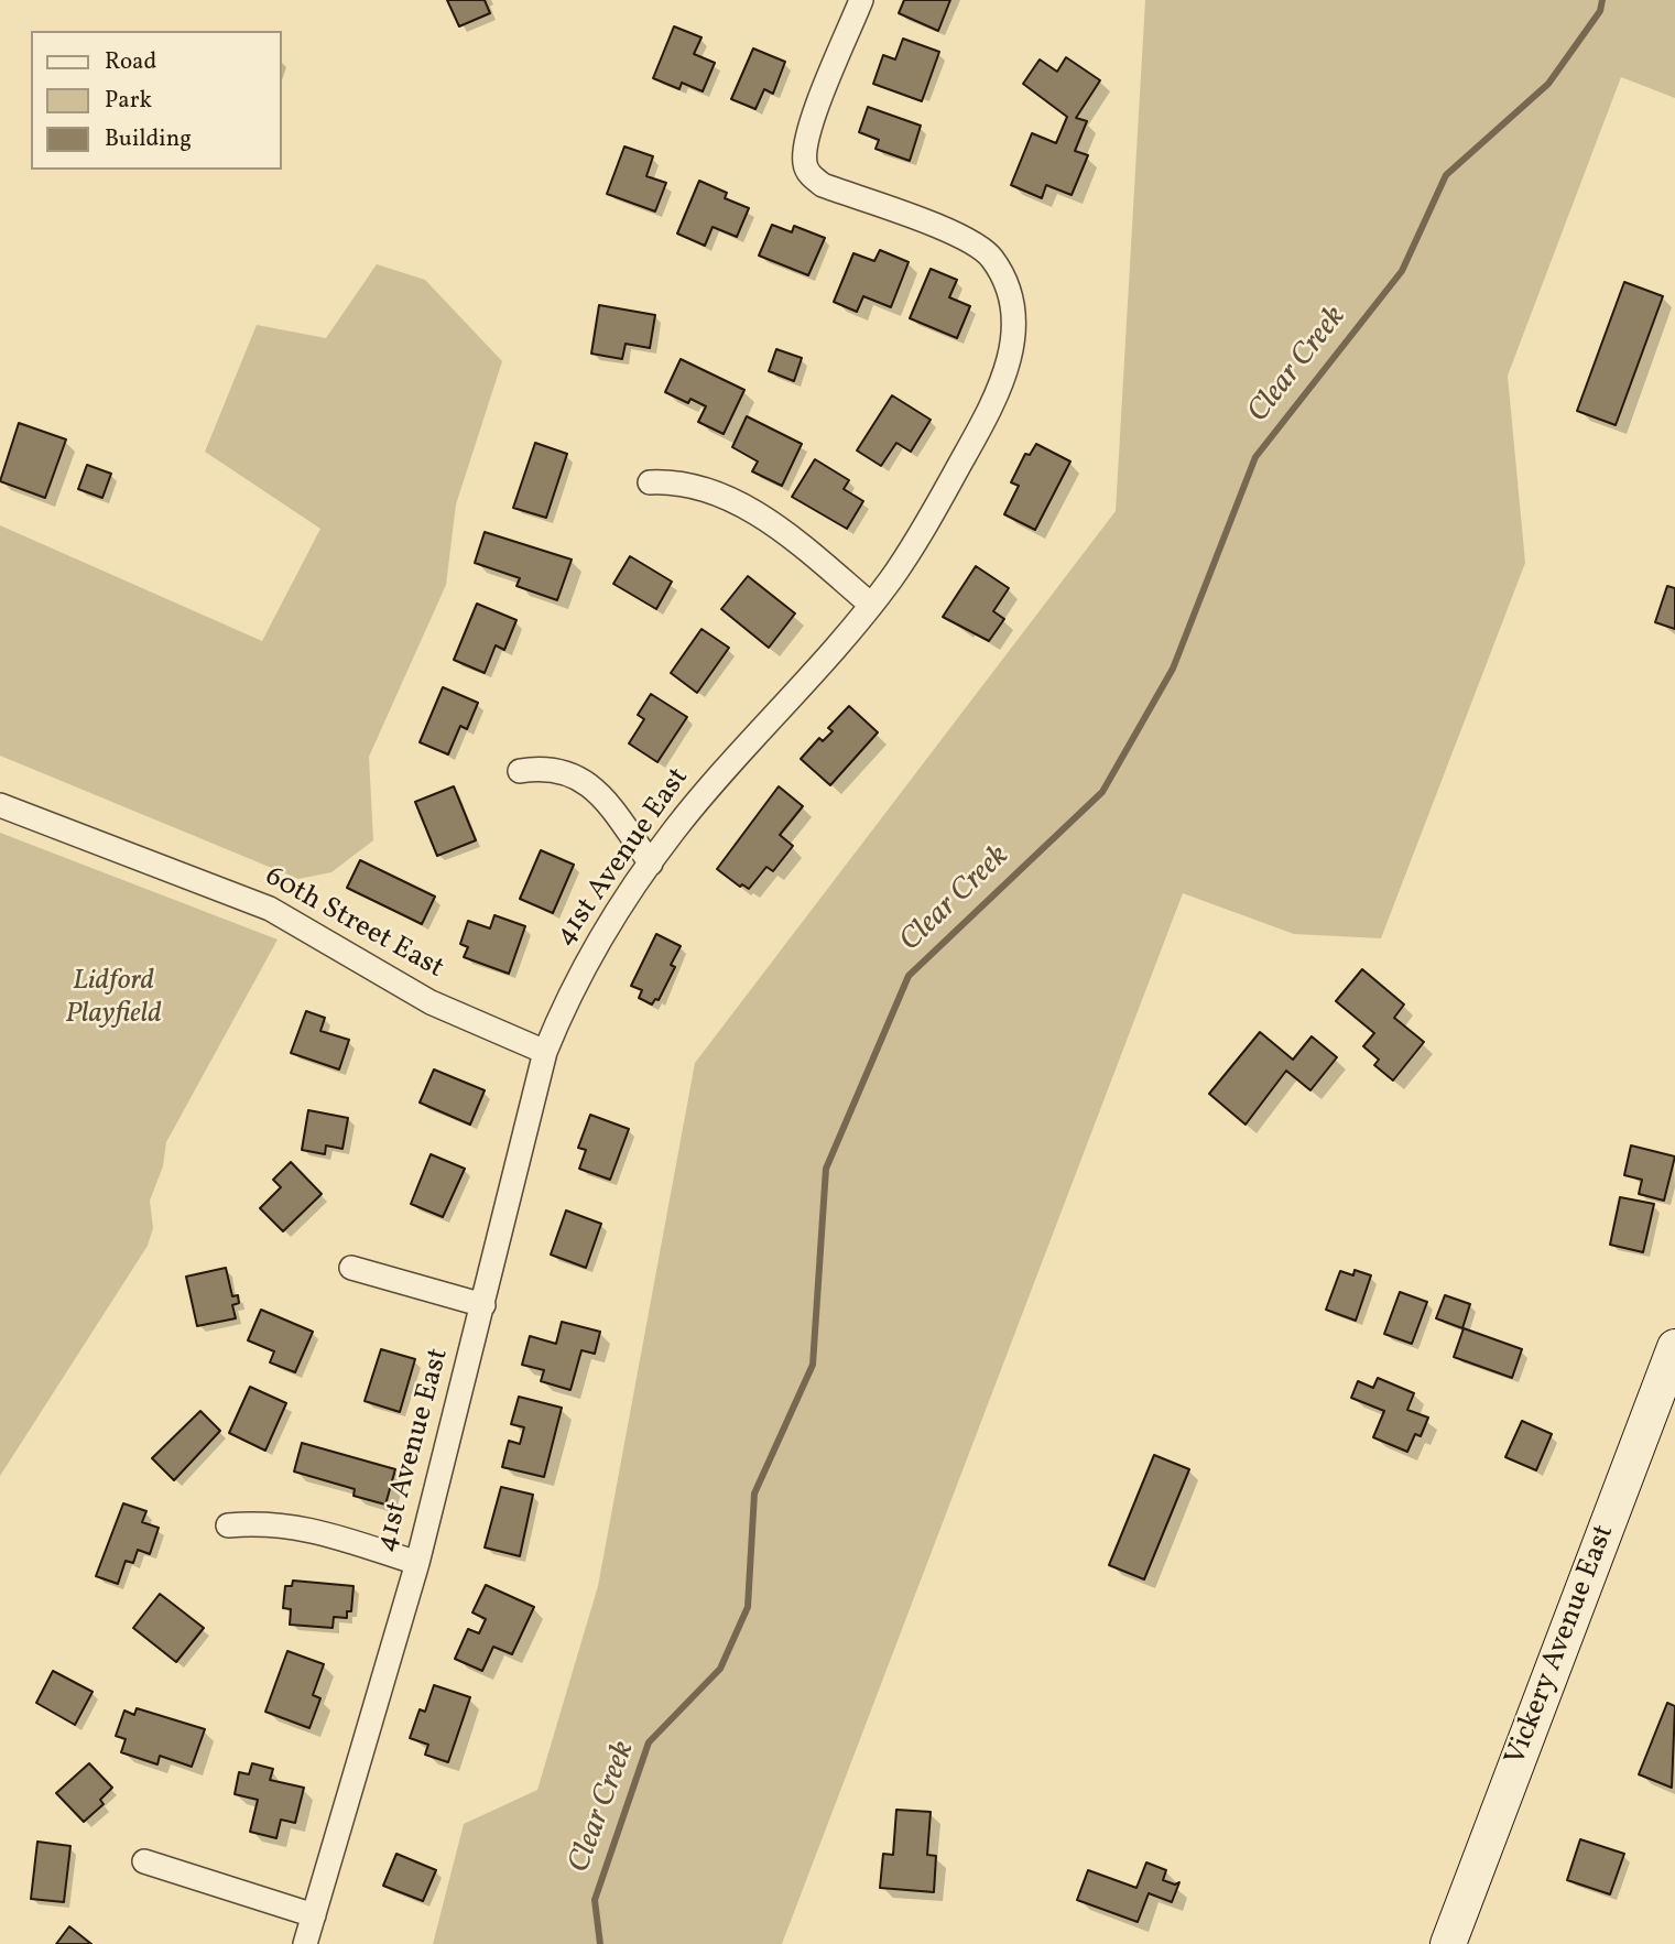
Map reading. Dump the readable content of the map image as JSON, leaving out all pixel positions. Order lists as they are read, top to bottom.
{
  "streets": {
    "street": ["41st Avenue East", "60th Street East", "Vickery Avenue East"]
  },
  "crossings": [
    ["41st Avenue East", "60th Street East"]
  ],
  "water": ["Clear Creek"],
  "parks": ["Lidford Playfield"],
  "legend": ["Road", "Park", "Building"]
}
